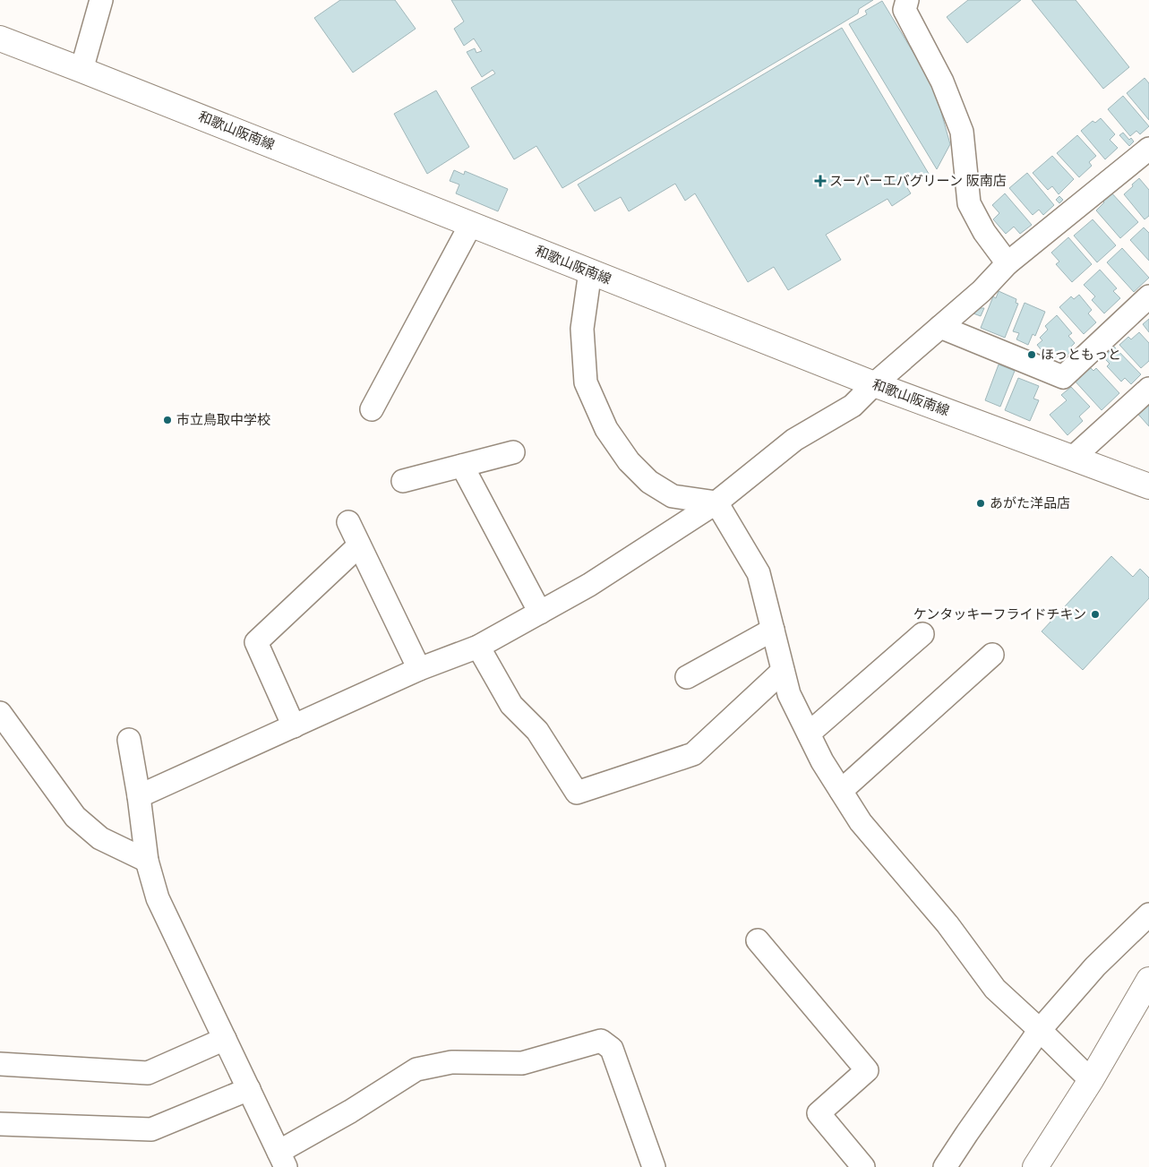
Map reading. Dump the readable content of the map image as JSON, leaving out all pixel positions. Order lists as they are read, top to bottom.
{
  "streets": {
    "main road": ["和歌山阪南線"]
  },
  "places": {
    "health": ["スーパーエバグリーン 阪南店"],
    "other": [
      "ほっともっと",
      "市立鳥取中学校",
      "あがた洋品店",
      "ケンタッキーフライドチキン"
    ]
  }
}
